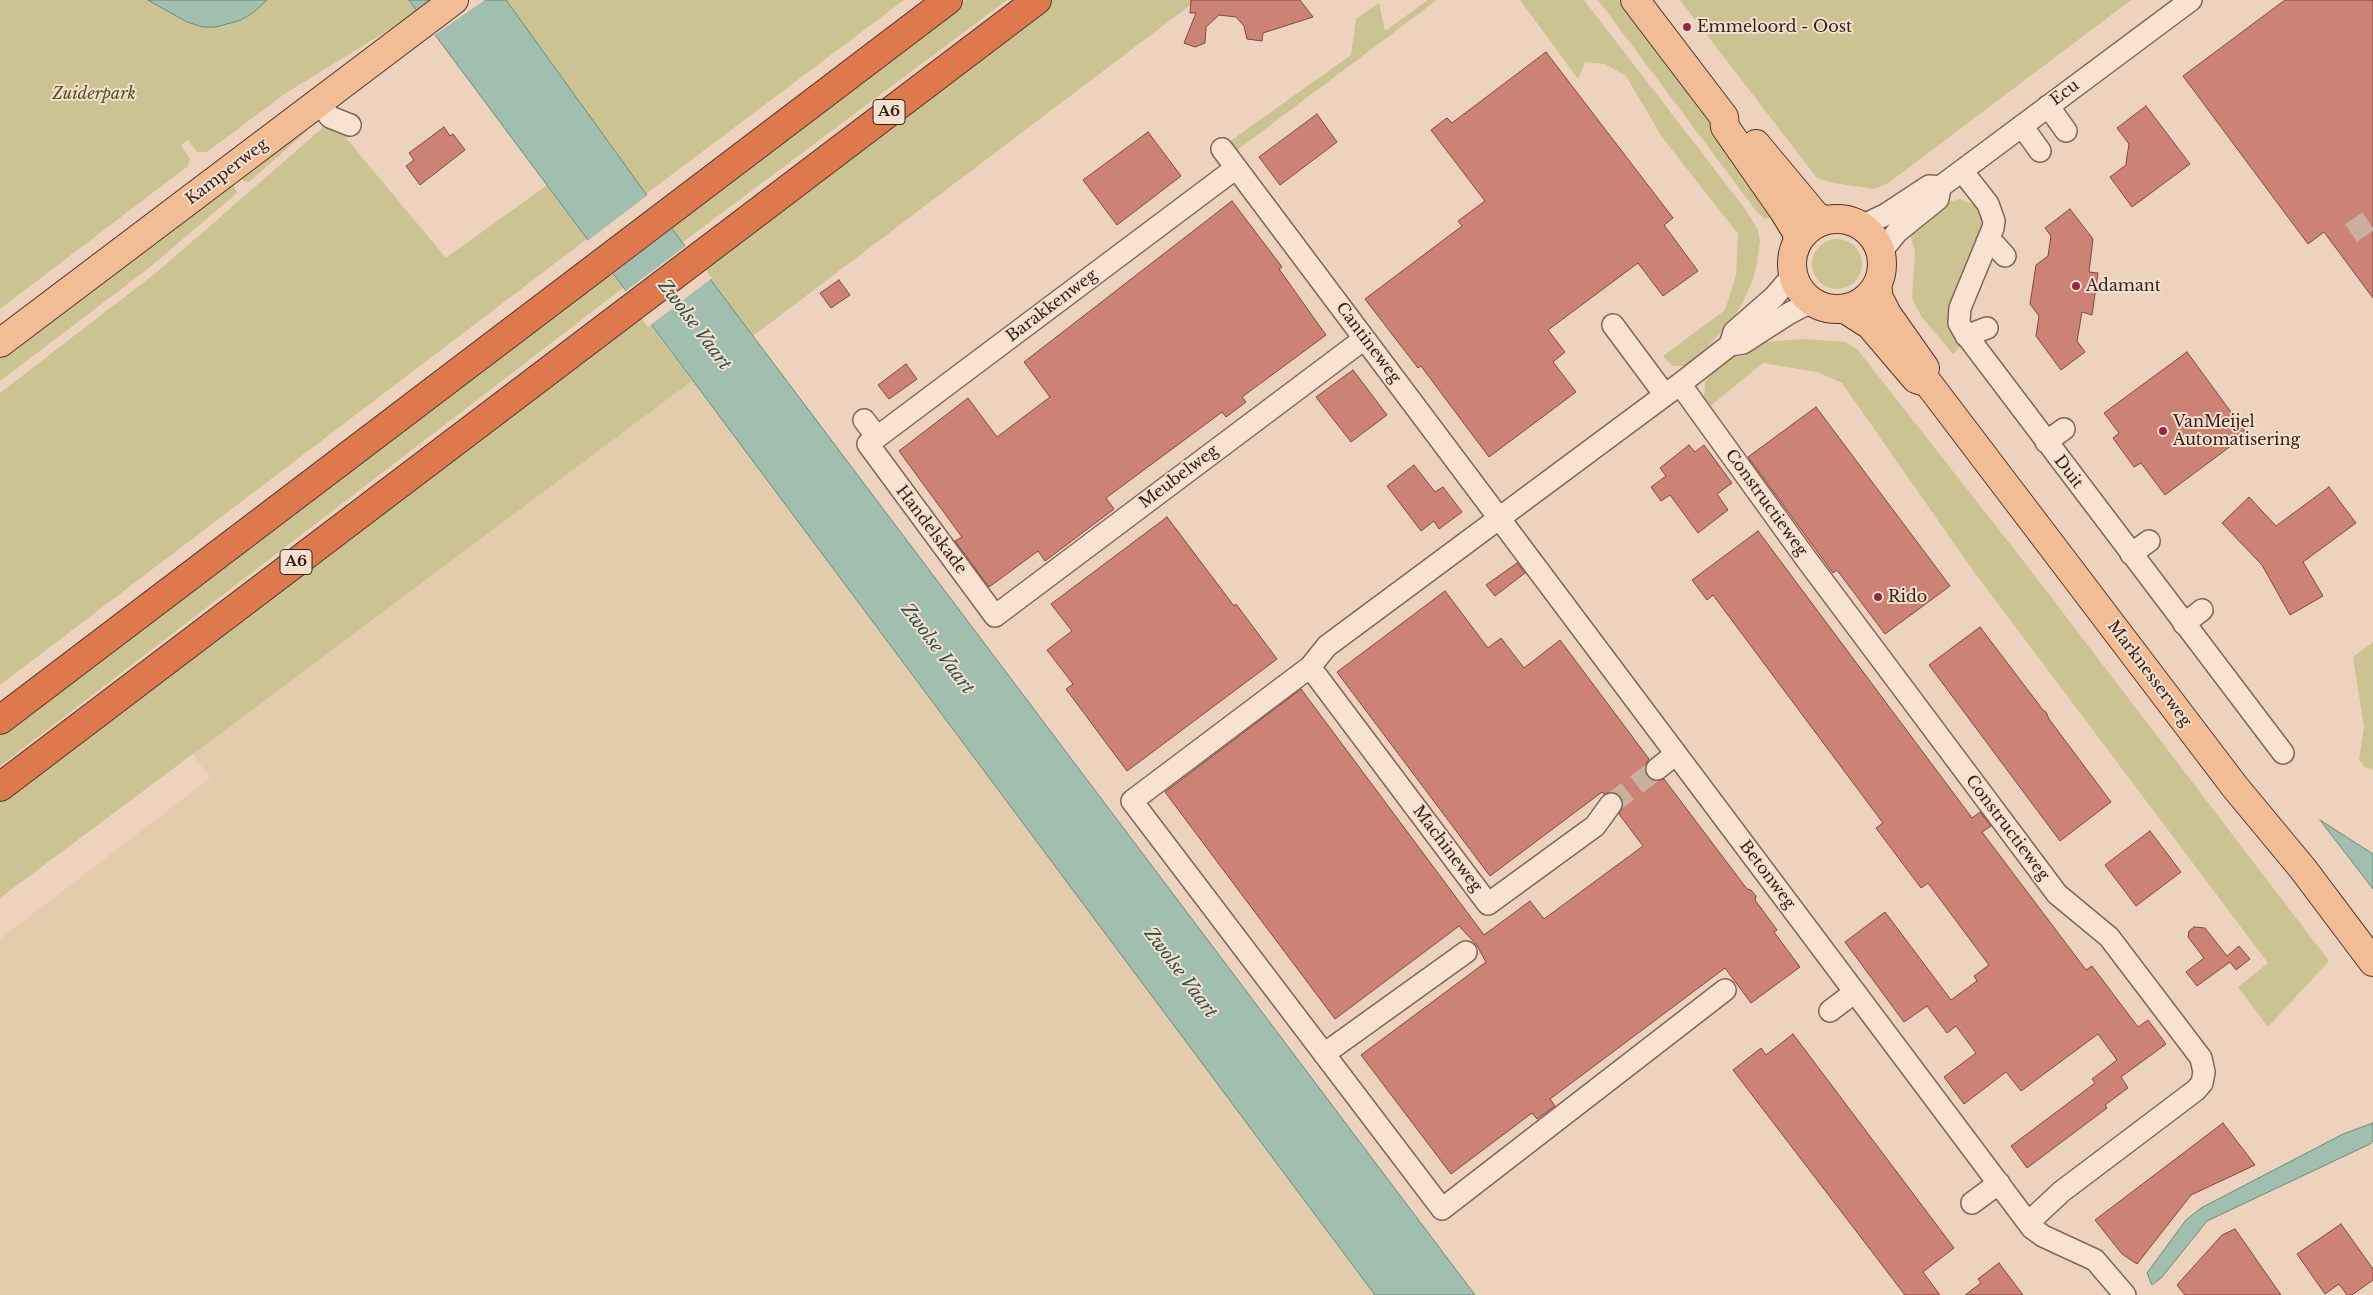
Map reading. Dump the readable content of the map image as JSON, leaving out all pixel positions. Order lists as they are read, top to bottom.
{
  "streets": {
    "highway": ["A6"],
    "main road": ["Kamperweg", "Marknesserweg"],
    "street": [
      "Ecu",
      "Barakkenweg",
      "Cantineweg",
      "Duit",
      "Meubelweg",
      "Constructieweg",
      "Handelskade",
      "Machineweg",
      "Betonweg"
    ]
  },
  "crossings": [
    ["Ecu", "Duit"],
    ["Ecu", "Marknesserweg"],
    ["Barakkenweg", "Cantineweg"],
    ["Barakkenweg", "Handelskade"],
    ["Cantineweg", "Meubelweg"],
    ["Cantineweg", "Betonweg"],
    ["Meubelweg", "Handelskade"],
    ["Constructieweg", "Betonweg"]
  ],
  "water": ["Zwolse Vaart"],
  "parks": ["Zuiderpark"],
  "places": [
    "Emmeloord - Oost",
    "Adamant",
    "VanMeijel Automatisering",
    "Rido"
  ]
}
